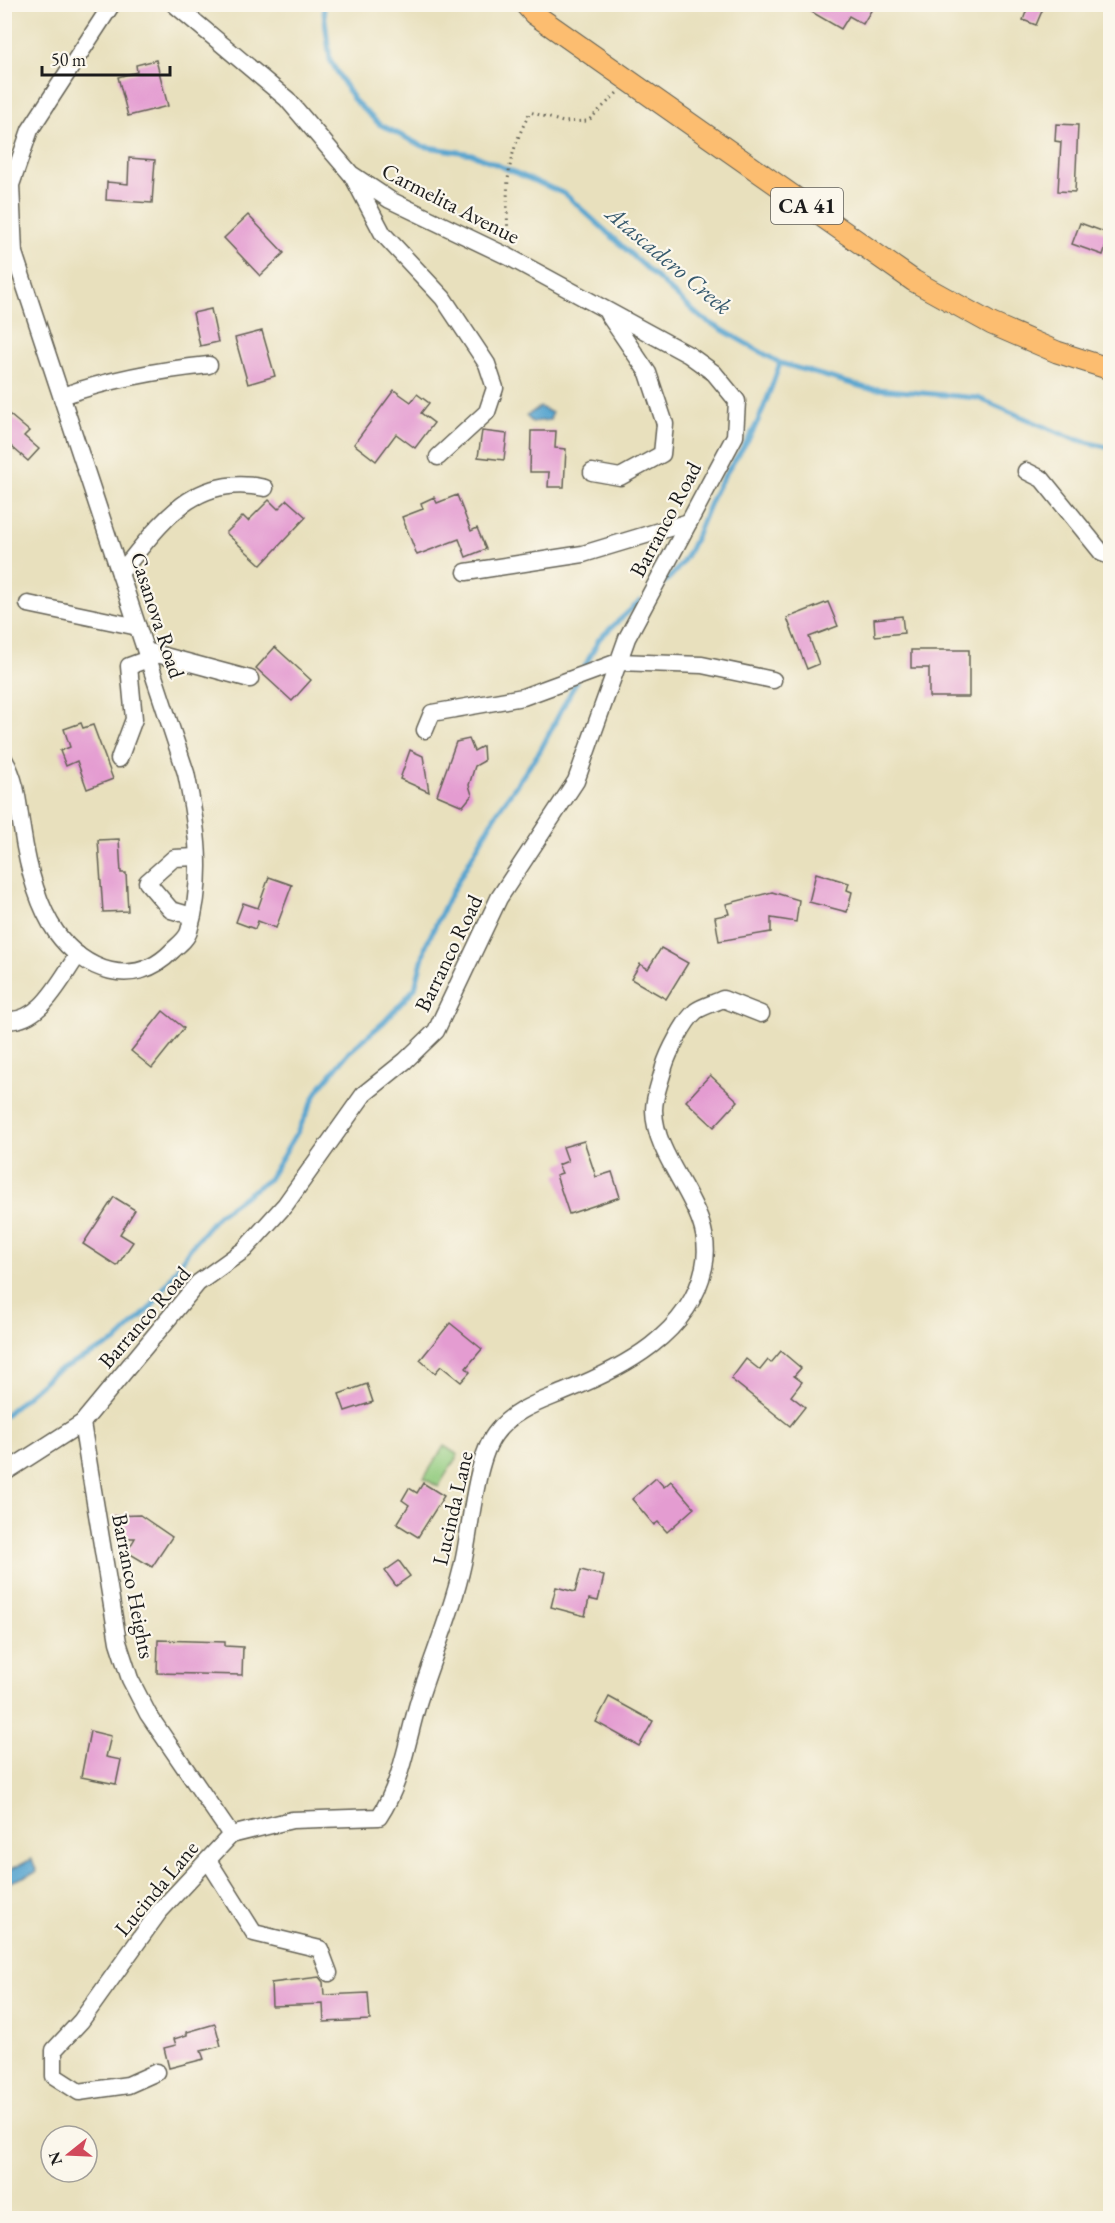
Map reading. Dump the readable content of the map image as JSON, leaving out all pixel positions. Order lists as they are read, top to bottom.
{
  "streets": {
    "main road": ["CA 41"],
    "street": [
      "Carmelita Avenue",
      "Barranco Road",
      "Casanova Road",
      "Lucinda Lane",
      "Barranco Heights"
    ]
  },
  "crossings": [
    ["Carmelita Avenue", "Barranco Road"],
    ["Barranco Road", "Barranco Heights"],
    ["Lucinda Lane", "Barranco Heights"]
  ],
  "water": ["Atascadero Creek"],
  "scale_bar": "50 m",
  "north": "left"
}
